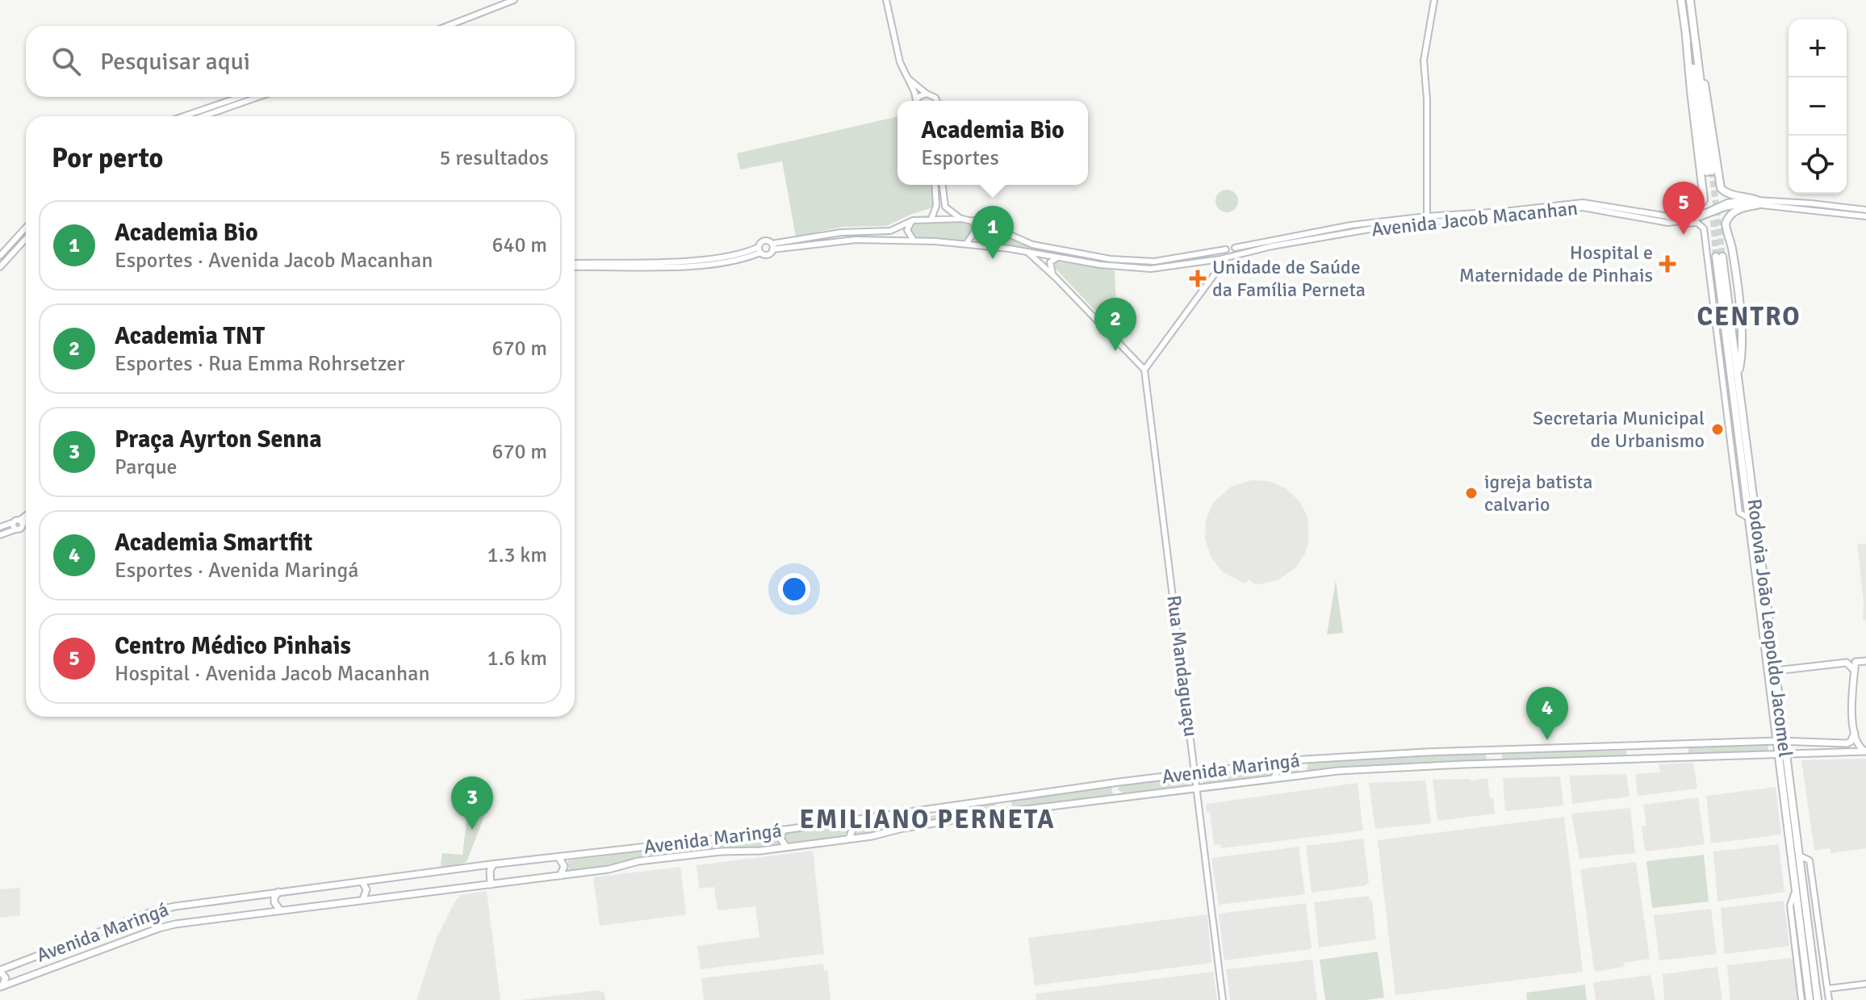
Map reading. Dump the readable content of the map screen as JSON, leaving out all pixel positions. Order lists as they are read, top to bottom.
{
  "streets": {
    "highway": ["Rodovia João Leopoldo Jacomel"],
    "main road": ["Avenida Jacob Macanhan", "Rua Mandaguaçu", "Avenida Maringá"]
  },
  "crossings": [
    ["Rodovia João Leopoldo Jacomel", "Avenida Maringá"],
    ["Rua Mandaguaçu", "Avenida Maringá"]
  ],
  "districts": ["CENTRO", "EMILIANO PERNETA"],
  "places": {
    "health": ["Hospital e Maternidade de Pinhais", "Unidade de Saúde da Família Perneta"],
    "other": ["Secretaria Municipal de Urbanismo", "igreja batista calvario"]
  },
  "page": {
    "map_buttons": ["+", "−"],
    "search": "Pesquisar aqui",
    "popup": ["Academia Bio", "Esportes"],
    "heading": ["Por perto", "5 resultados"],
    "pins": [
      "5",
      "1",
      "2",
      "4",
      "3"
    ],
    "list": [
      {
        "mark": "1",
        "name": "Academia Bio",
        "note": "Esportes · Avenida Jacob Macanhan",
        "value": "640 m"
      },
      {
        "mark": "2",
        "name": "Academia TNT",
        "note": "Esportes · Rua Emma Rohrsetzer",
        "value": "670 m"
      },
      {
        "mark": "3",
        "name": "Praça Ayrton Senna",
        "note": "Parque",
        "value": "670 m"
      },
      {
        "mark": "4",
        "name": "Academia Smartfit",
        "note": "Esportes · Avenida Maringá",
        "value": "1.3 km"
      },
      {
        "mark": "5",
        "name": "Centro Médico Pinhais",
        "note": "Hospital · Avenida Jacob Macanhan",
        "value": "1.6 km"
      }
    ]
  }
}
